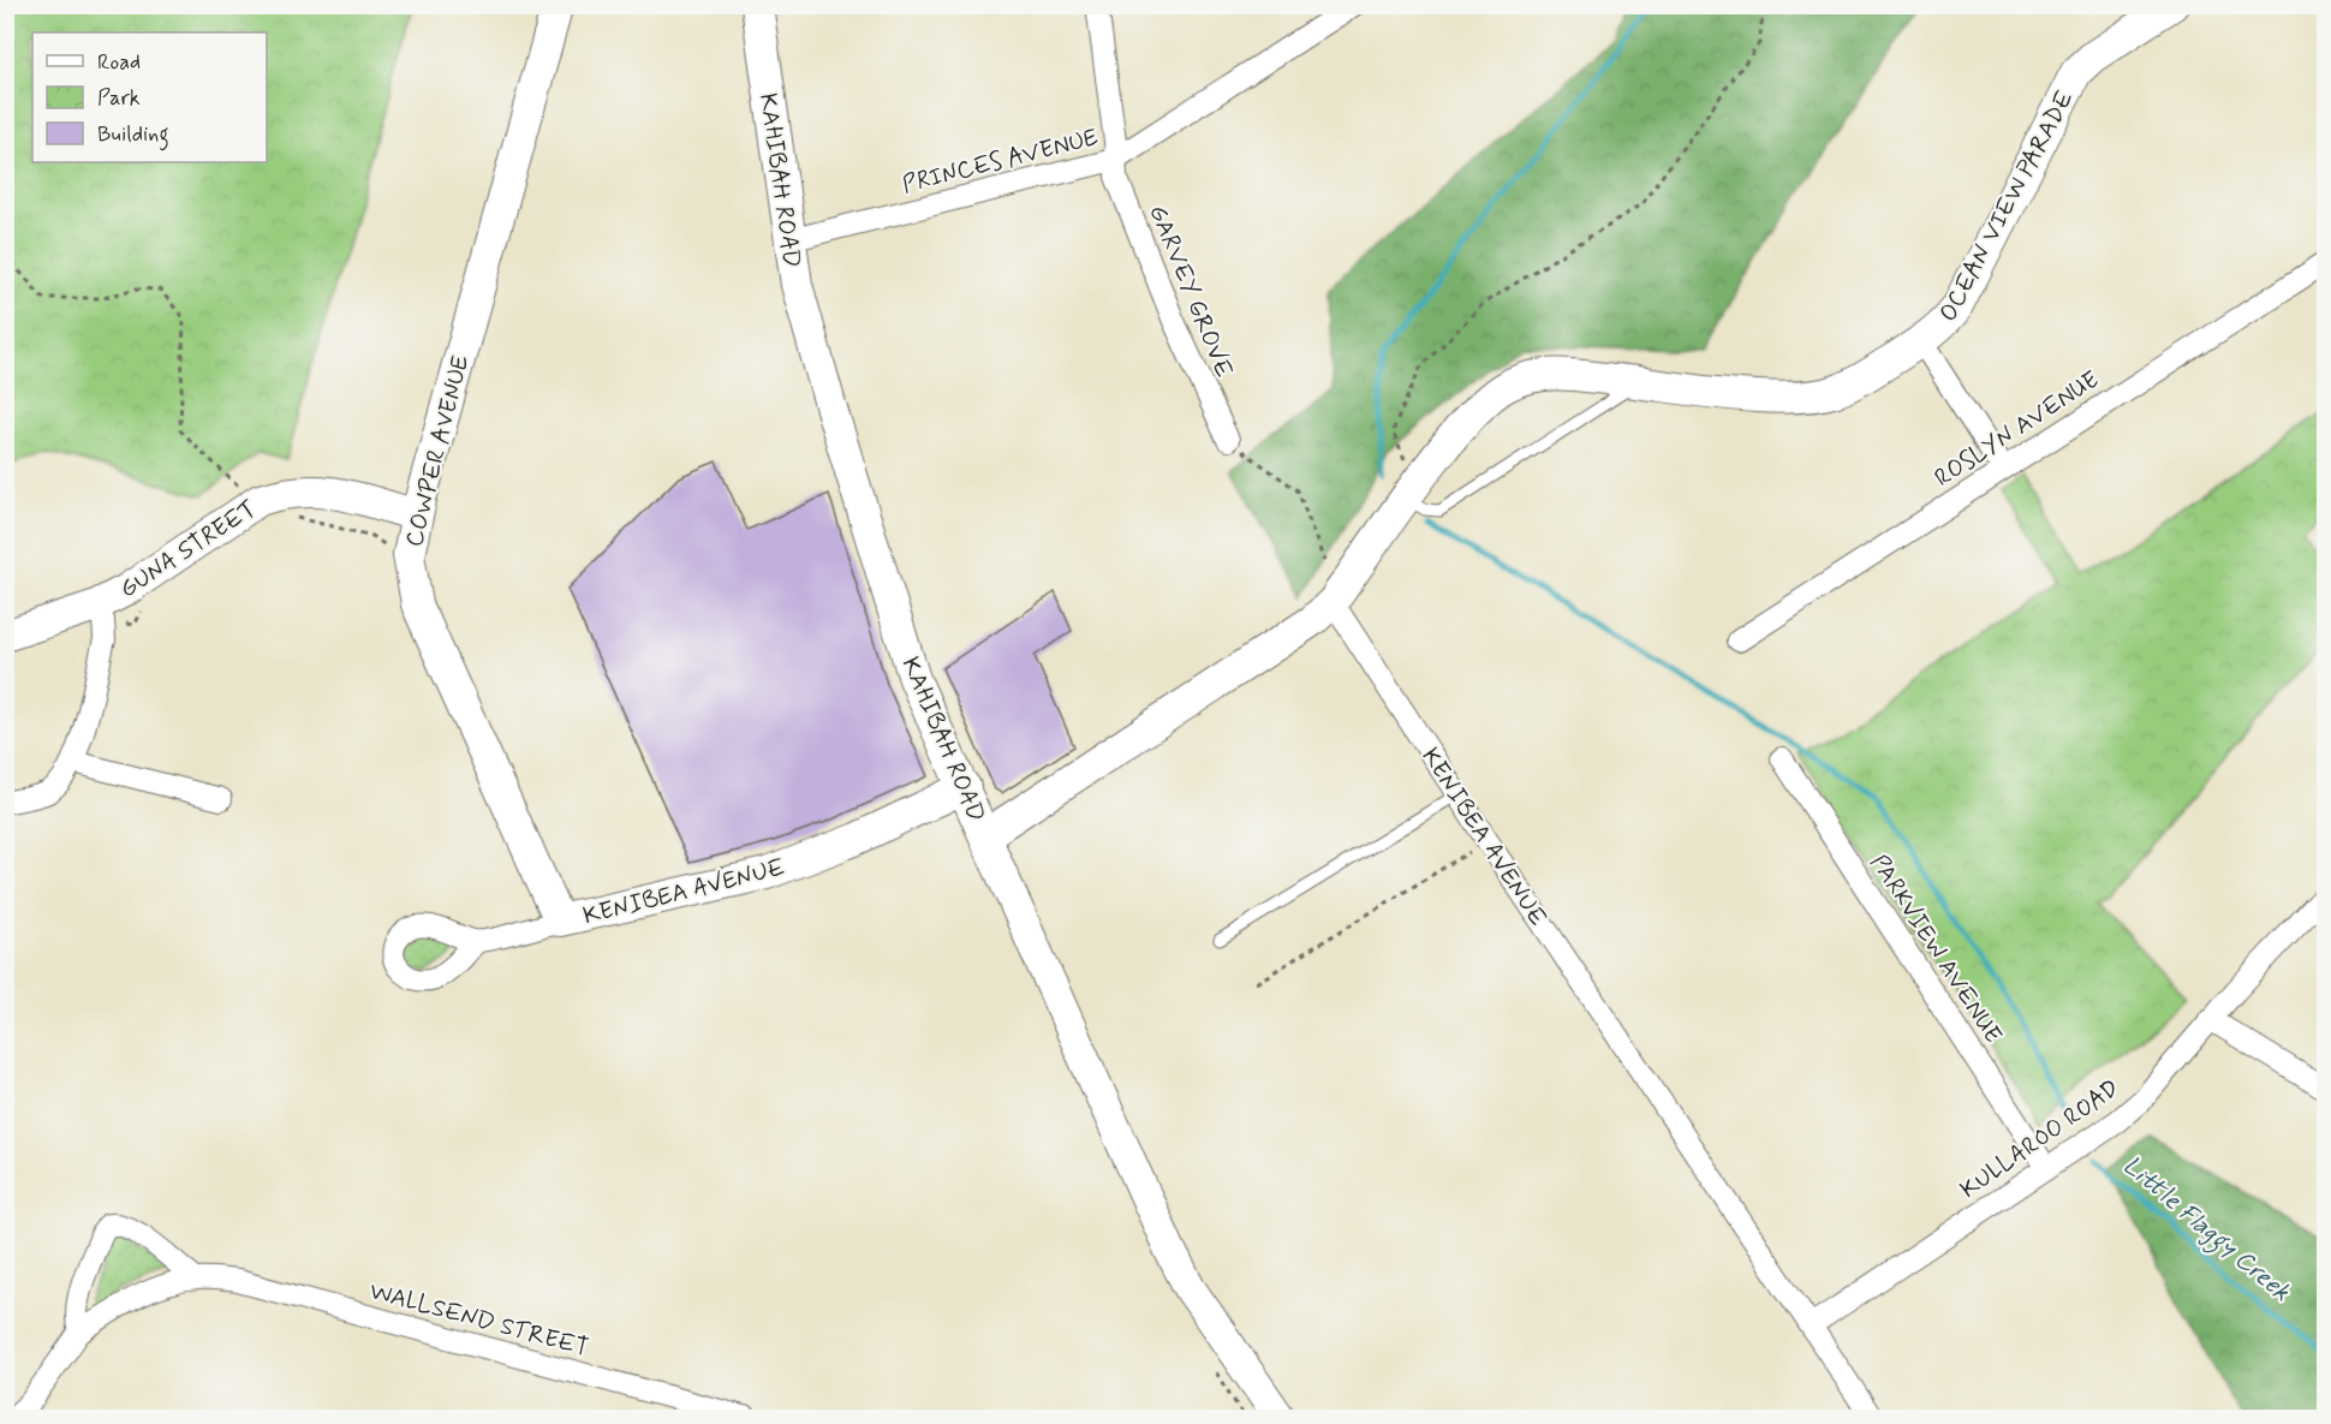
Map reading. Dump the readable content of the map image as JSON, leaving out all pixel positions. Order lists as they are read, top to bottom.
{
  "streets": {
    "main road": [
      "KAHIBAH ROAD",
      "OCEAN VIEW PARADE",
      "COWPER AVENUE",
      "GUNA STREET",
      "KENIBEA AVENUE"
    ],
    "street": [
      "PRINCES AVENUE",
      "GARVEY GROVE",
      "ROSLYN AVENUE",
      "PARKVIEW AVENUE",
      "KULLAROO ROAD",
      "WALLSEND STREET"
    ]
  },
  "crossings": [
    ["PRINCES AVENUE", "KAHIBAH ROAD"],
    ["PRINCES AVENUE", "GARVEY GROVE"],
    ["KAHIBAH ROAD", "KENIBEA AVENUE"],
    ["OCEAN VIEW PARADE", "KENIBEA AVENUE"],
    ["COWPER AVENUE", "GUNA STREET"],
    ["COWPER AVENUE", "KENIBEA AVENUE"],
    ["KENIBEA AVENUE", "KULLAROO ROAD"],
    ["PARKVIEW AVENUE", "KULLAROO ROAD"]
  ],
  "water": ["Little Flaggy Creek"],
  "legend": ["Road", "Park", "Building"]
}
